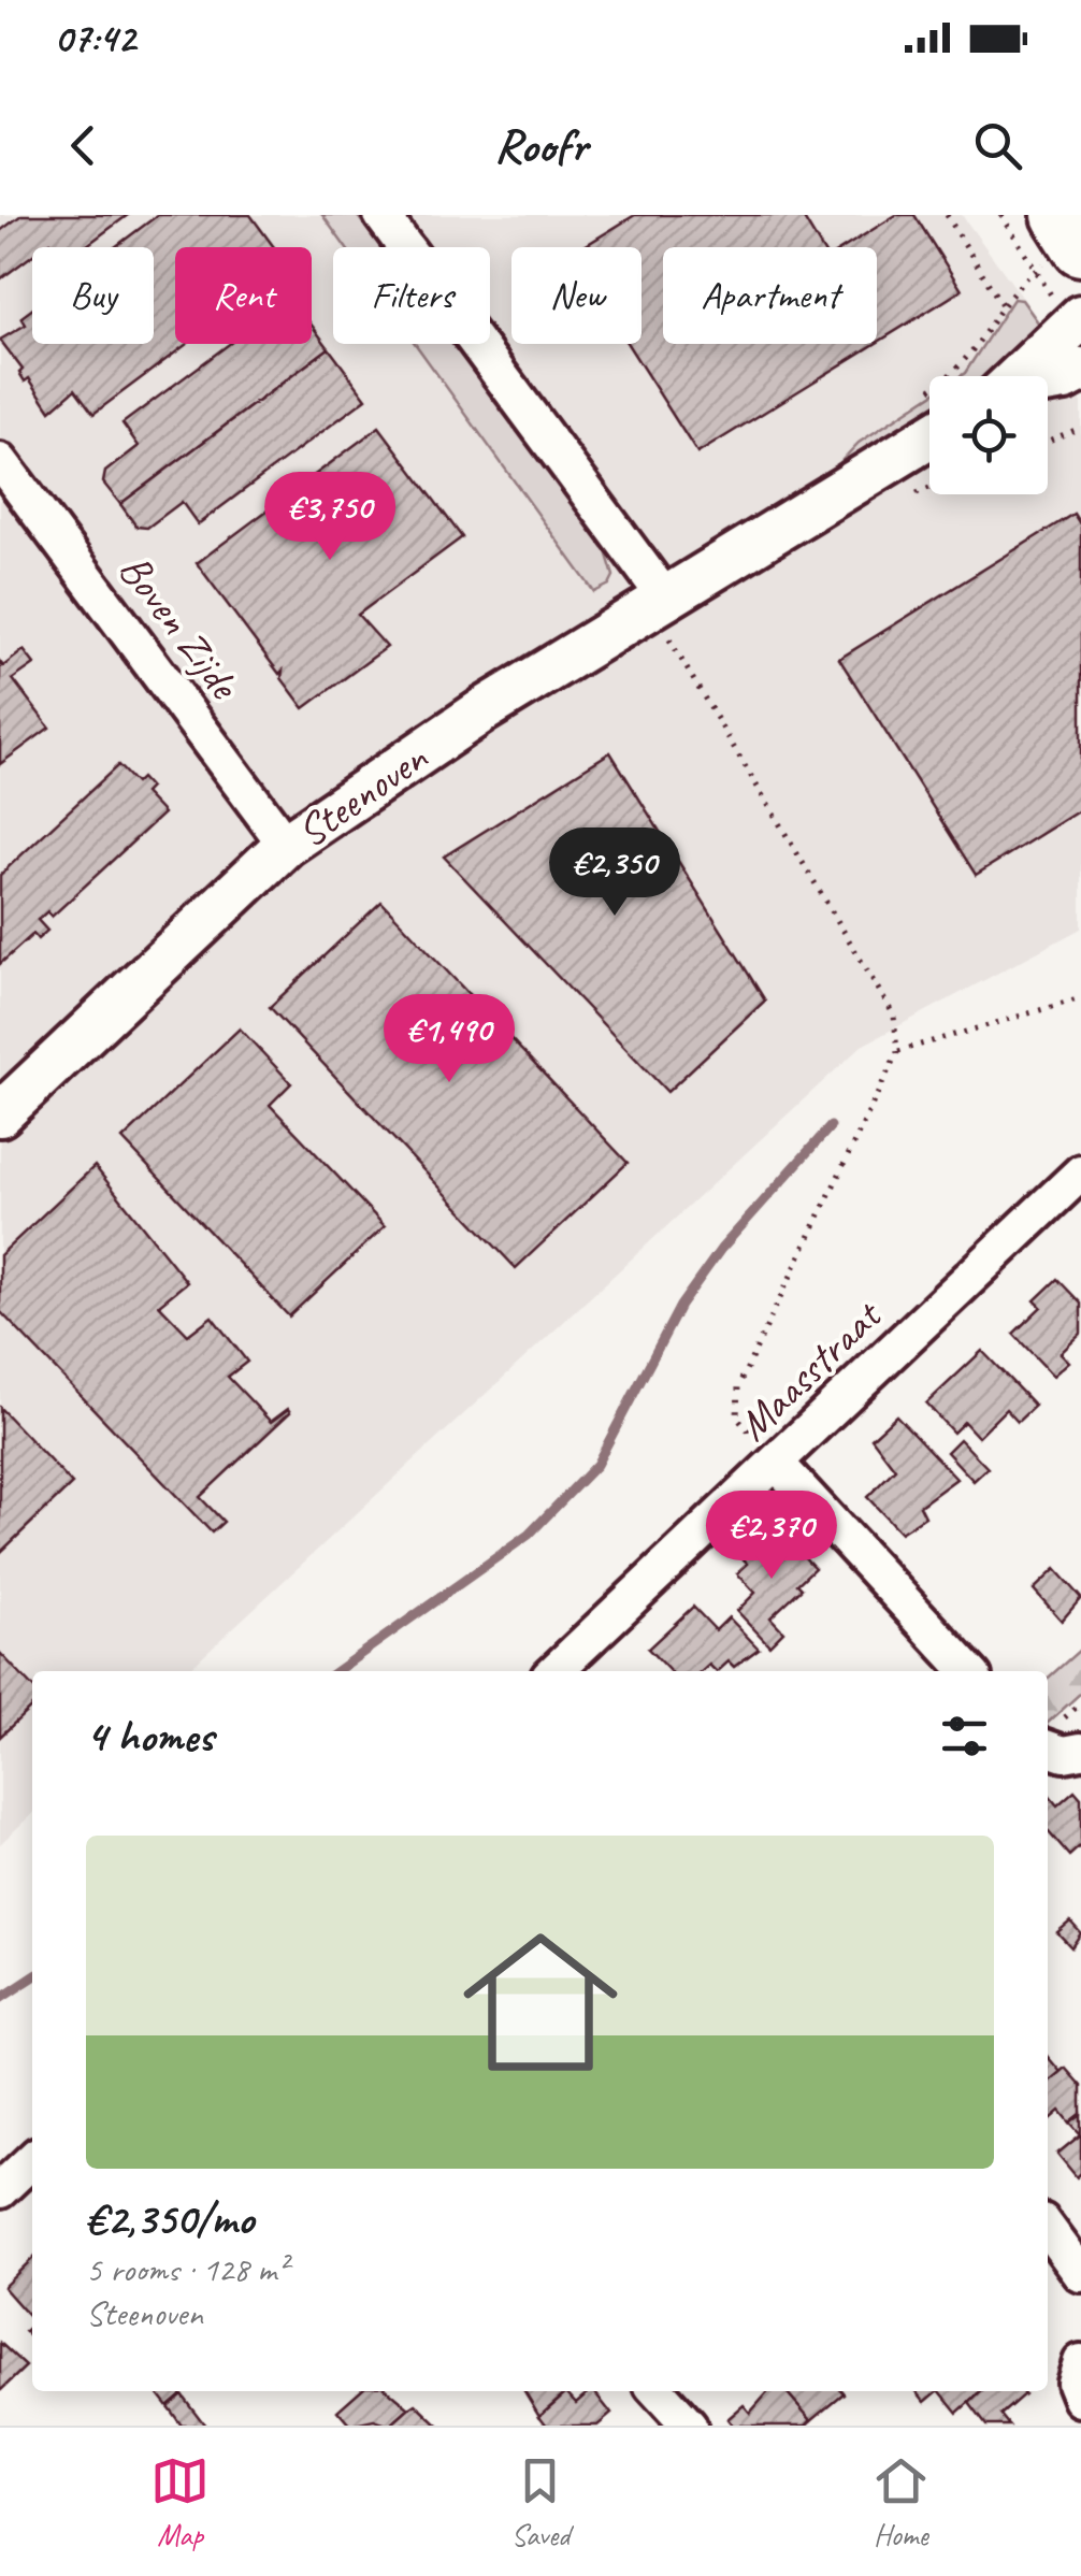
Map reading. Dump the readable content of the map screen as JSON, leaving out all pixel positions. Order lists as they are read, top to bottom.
{
  "streets": {
    "street": ["Boven Zijde", "Steenoven", "Maasstraat"]
  },
  "crossings": [
    ["Boven Zijde", "Steenoven"]
  ],
  "page": {
    "status": "07:42",
    "header": "Roofr",
    "chip": [
      "Buy",
      "Rent",
      "Filters",
      "New",
      "Apartment"
    ],
    "price": [
      "€3,750",
      "€2,350",
      "€1,490",
      "€2,370"
    ],
    "heading": "4 homes",
    "list": [
      {
        "name": "€2,350/mo",
        "note": "5 rooms · 128 m² · Steenoven"
      }
    ],
    "tabs": ["Map", "Saved", "Home"]
  }
}
